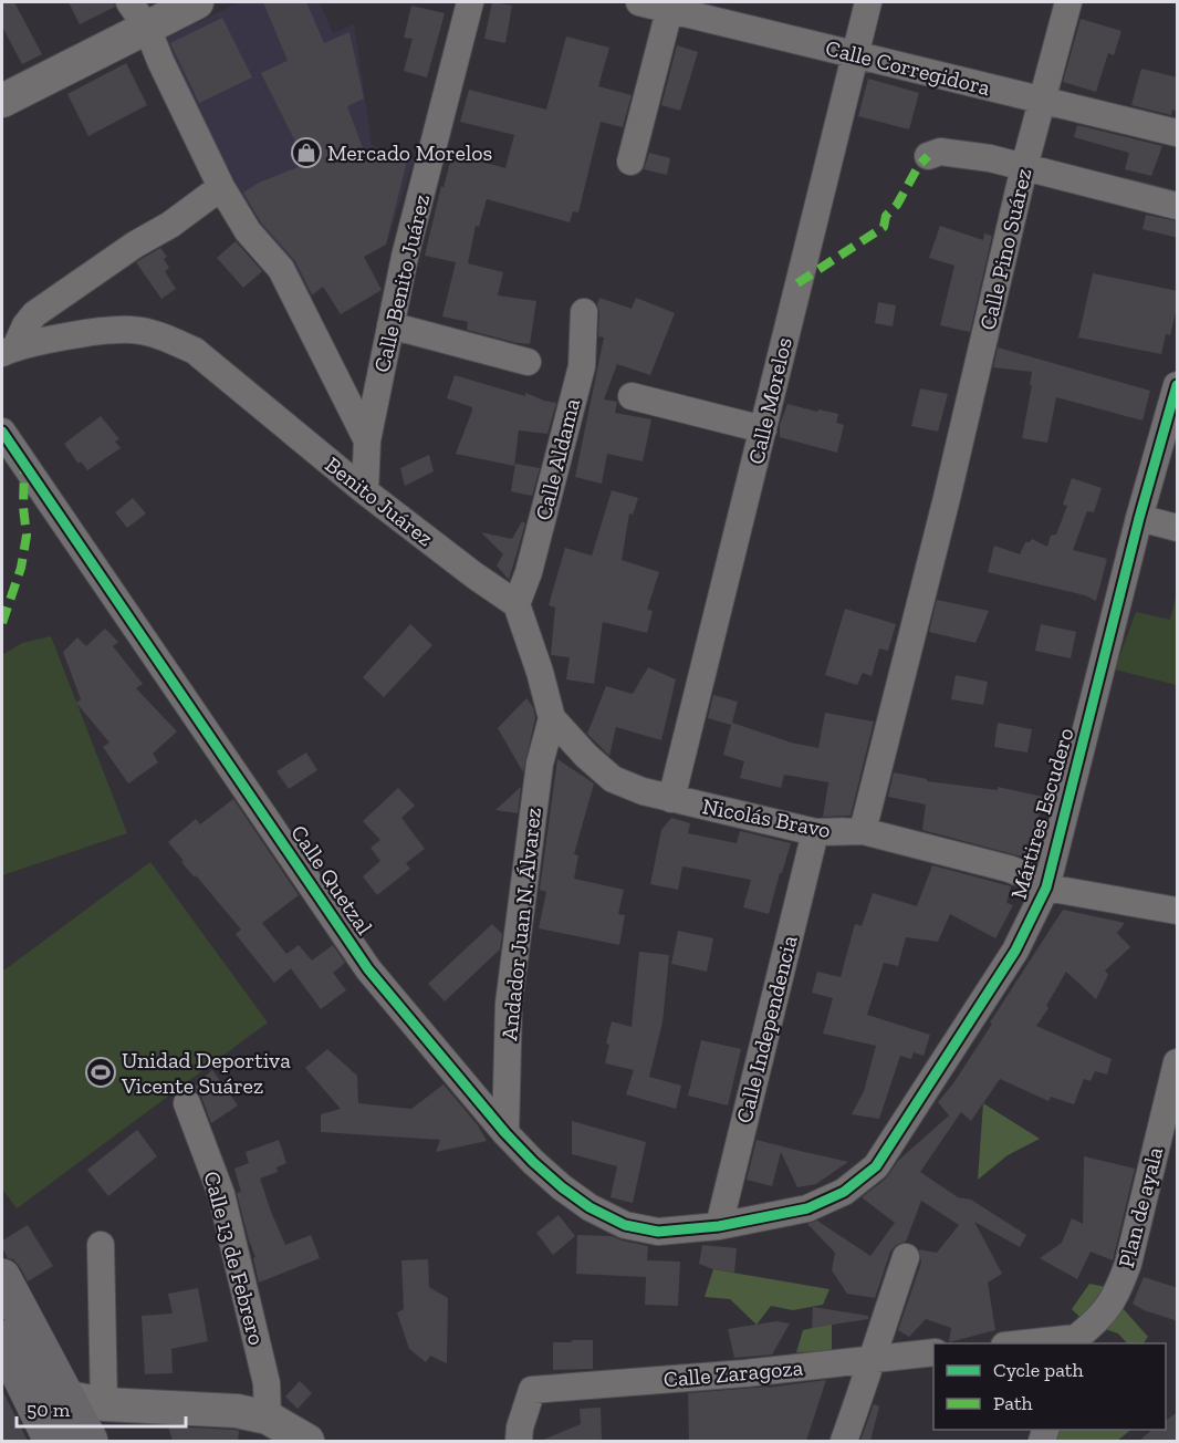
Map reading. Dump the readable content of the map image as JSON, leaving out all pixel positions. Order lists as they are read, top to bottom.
{
  "streets": {
    "street": [
      "Calle Corregidora",
      "Calle Pino Suárez",
      "Calle Benito Juárez",
      "Calle Morelos",
      "Calle Aldama",
      "Benito Juárez",
      "Mártires Escudero",
      "Nicolás Bravo",
      "Calle Quetzal",
      "Andador Juan N. Álvarez",
      "Calle Independencia",
      "Plan de ayala",
      "Calle 13 de Febrero",
      "Calle Zaragoza"
    ]
  },
  "crossings": [
    ["Calle Corregidora", "Calle Pino Suárez"],
    ["Calle Corregidora", "Calle Morelos"],
    ["Calle Pino Suárez", "Nicolás Bravo"],
    ["Calle Benito Juárez", "Benito Juárez"],
    ["Calle Morelos", "Nicolás Bravo"],
    ["Calle Aldama", "Benito Juárez"],
    ["Mártires Escudero", "Nicolás Bravo"],
    ["Mártires Escudero", "Calle Quetzal"],
    ["Mártires Escudero", "Calle Independencia"],
    ["Nicolás Bravo", "Calle Independencia"],
    ["Calle Quetzal", "Andador Juan N. Álvarez"],
    ["Calle Quetzal", "Calle Independencia"]
  ],
  "places": {
    "shop": ["Mercado Morelos"],
    "sports": ["Unidad Deportiva Vicente Suárez"]
  },
  "legend": ["Cycle path", "Path"],
  "scale_bar": "50 m"
}
